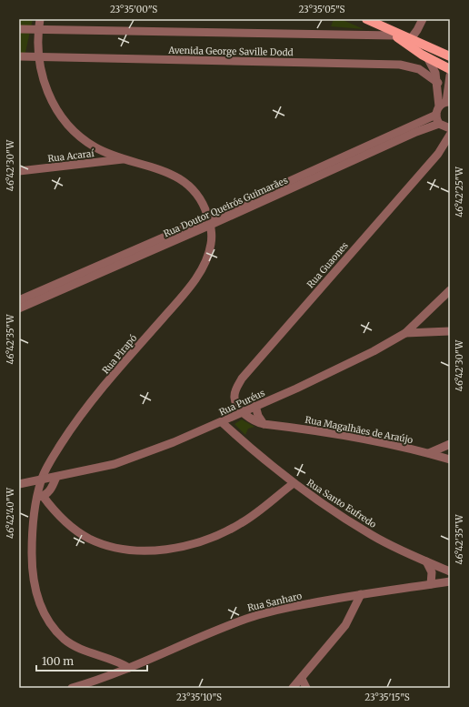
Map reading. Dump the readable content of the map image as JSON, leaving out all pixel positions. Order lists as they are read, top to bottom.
{
  "streets": {
    "street": [
      "Avenida George Saville Dodd",
      "Rua Acaraí",
      "Rua Doutor Queirós Guimarães",
      "Rua Guaones",
      "Rua Pirapó",
      "Rua Puréus",
      "Rua Magalhães de Araújo",
      "Rua Santo Eufredo",
      "Rua Sanharo"
    ]
  },
  "crossings": [
    ["Rua Doutor Queirós Guimarães", "Rua Pirapó"],
    ["Rua Guaones", "Rua Puréus"],
    ["Rua Guaones", "Rua Magalhães de Araújo"],
    ["Rua Pirapó", "Rua Puréus"],
    ["Rua Pirapó", "Rua Sanharo"],
    ["Rua Puréus", "Rua Magalhães de Araújo"],
    ["Rua Puréus", "Rua Santo Eufredo"]
  ],
  "scale_bar": "100 m",
  "coordinates": [
    "23°35'00\"S",
    "23°35'05\"S",
    "46°42'30\"W",
    "46°42'25\"W",
    "46°42'35\"W",
    "46°42'40\"W",
    "23°35'10\"S",
    "23°35'15\"S"
  ]
}
